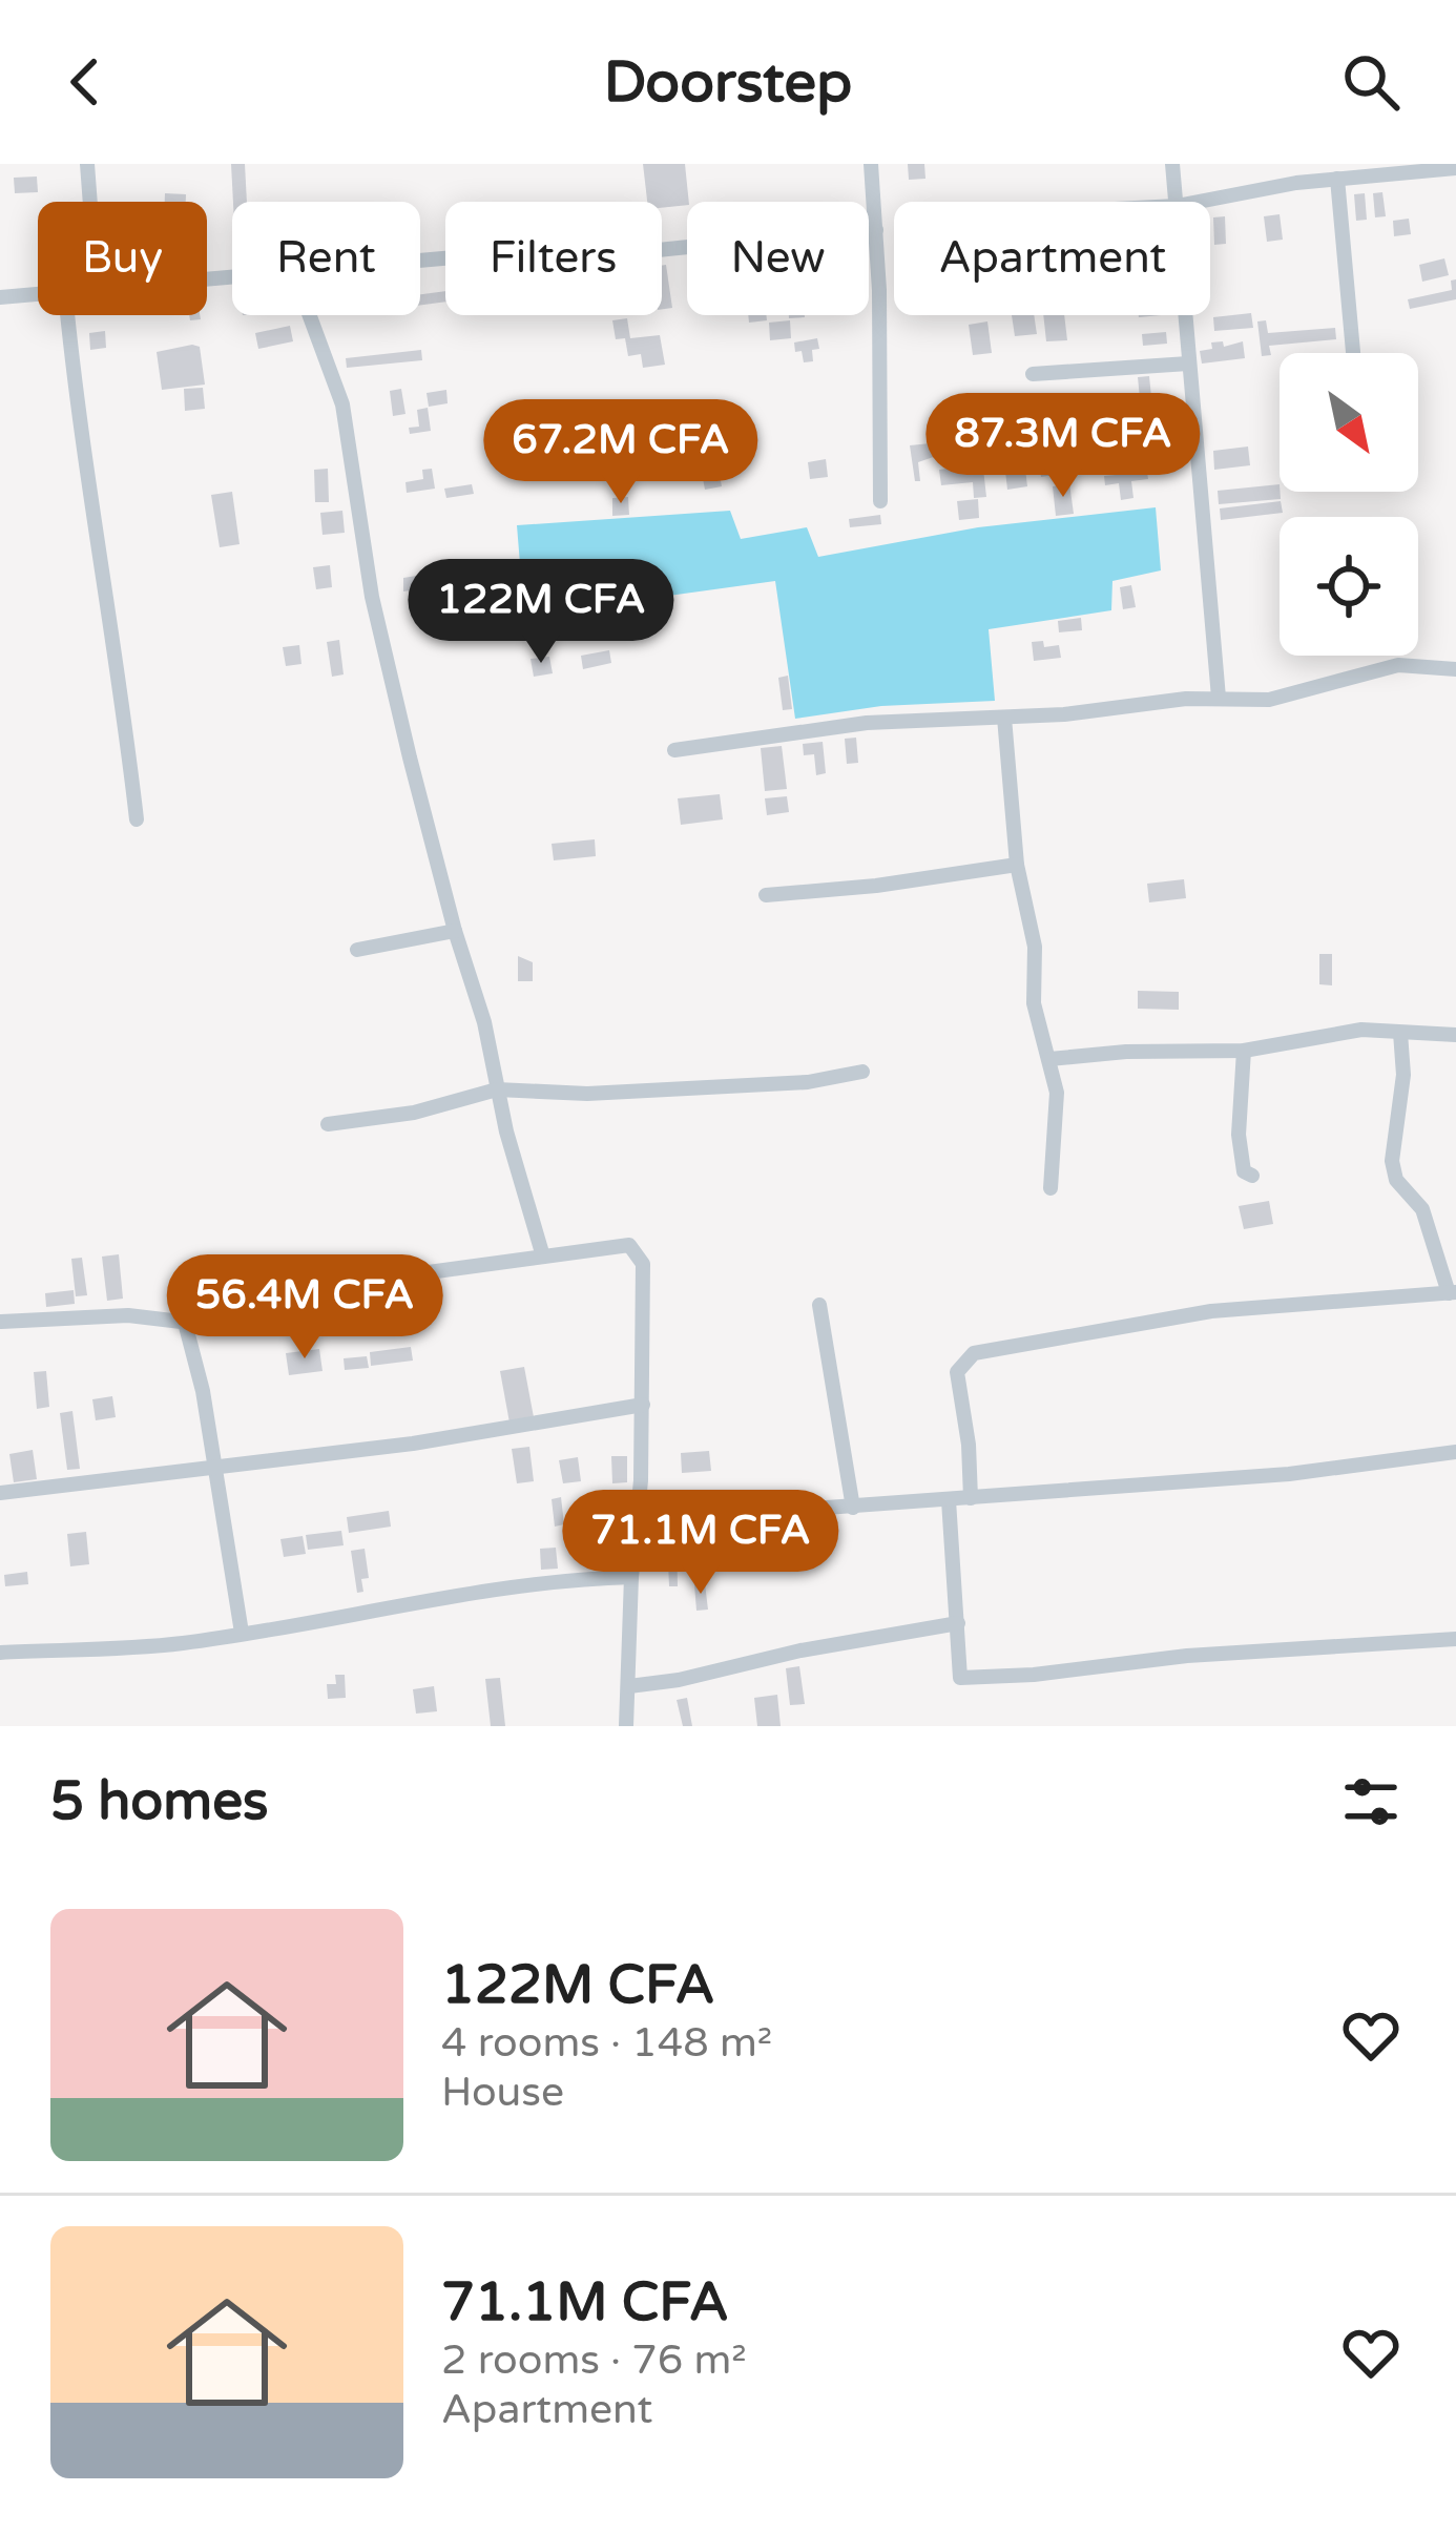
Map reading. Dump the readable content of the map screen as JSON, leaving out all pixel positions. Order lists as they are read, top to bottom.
{
  "north": "bottom right",
  "page": {
    "header": "Doorstep",
    "chip": [
      "Buy",
      "Rent",
      "Filters",
      "New",
      "Apartment"
    ],
    "price": [
      "87.3M CFA",
      "67.2M CFA",
      "122M CFA",
      "56.4M CFA",
      "71.1M CFA"
    ],
    "heading": "5 homes",
    "list": [
      {
        "name": "122M CFA",
        "note": "4 rooms · 148 m² · House"
      },
      {
        "name": "71.1M CFA",
        "note": "2 rooms · 76 m² · Apartment"
      }
    ]
  }
}
